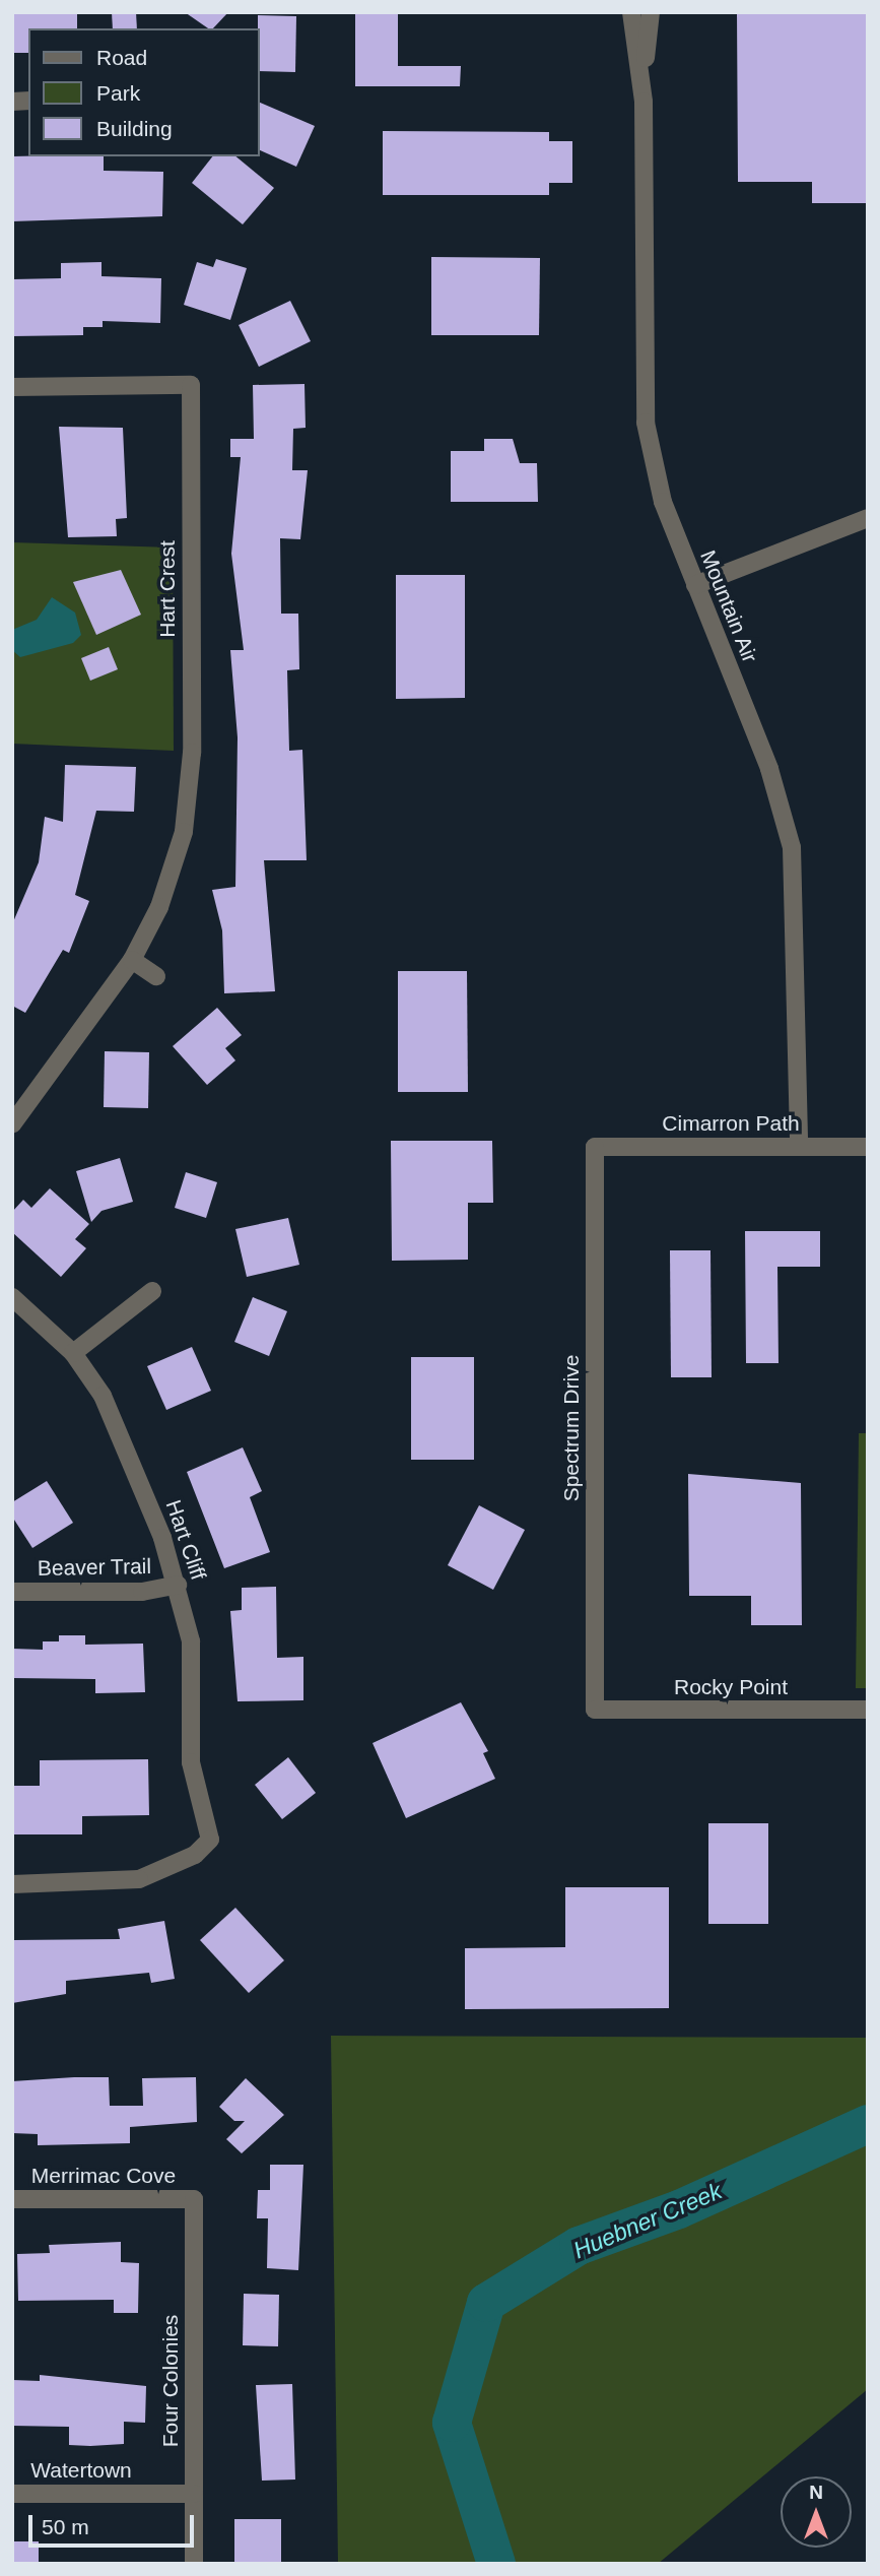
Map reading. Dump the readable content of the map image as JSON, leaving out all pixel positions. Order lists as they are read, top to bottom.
{
  "streets": {
    "street": [
      "Hart Crest",
      "Mountain Air",
      "Cimarron Path",
      "Spectrum Drive",
      "Hart Cliff",
      "Beaver Trail",
      "Rocky Point",
      "Merrimac Cove",
      "Four Colonies",
      "Watertown"
    ]
  },
  "crossings": [
    ["Mountain Air", "Cimarron Path"],
    ["Cimarron Path", "Spectrum Drive"],
    ["Spectrum Drive", "Rocky Point"],
    ["Hart Cliff", "Beaver Trail"],
    ["Merrimac Cove", "Four Colonies"],
    ["Four Colonies", "Watertown"]
  ],
  "water": ["Huebner Creek"],
  "legend": ["Road", "Park", "Building"],
  "scale_bar": "50 m",
  "north": "top"
}
